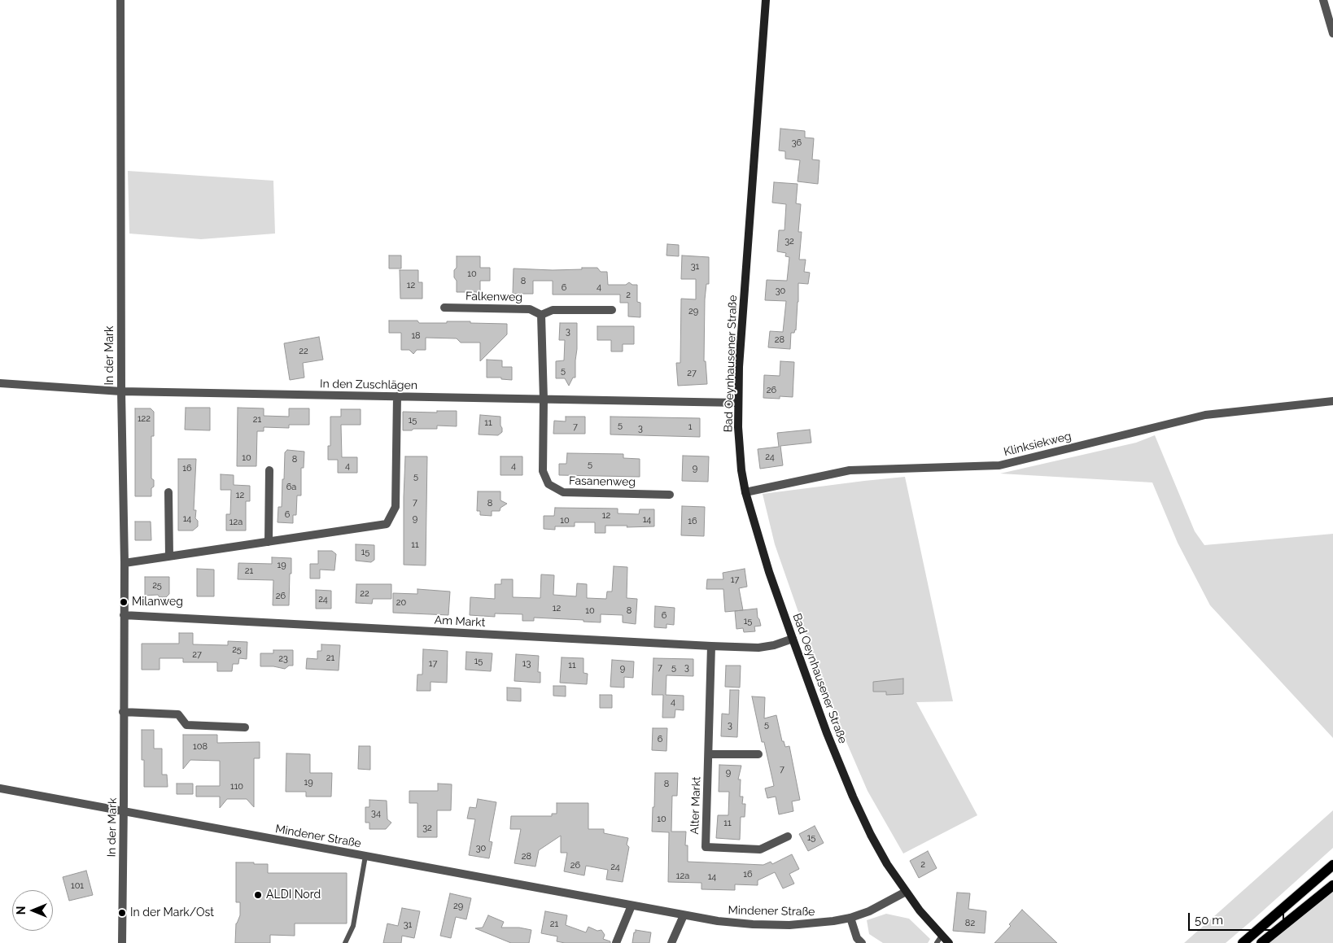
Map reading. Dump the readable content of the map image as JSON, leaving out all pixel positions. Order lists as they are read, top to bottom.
{
  "streets": {
    "main road": ["Bad Oeynhausener Straße"],
    "street": [
      "Falkenweg",
      "In der Mark",
      "In den Zuschlägen",
      "Klinksiekweg",
      "Fasanenweg",
      "Am Markt",
      "Alter Markt",
      "Mindener Straße"
    ]
  },
  "crossings": [
    ["In der Mark", "In den Zuschlägen"],
    ["In der Mark", "Am Markt"],
    ["In der Mark", "Mindener Straße"],
    ["Bad Oeynhausener Straße", "In den Zuschlägen"],
    ["Bad Oeynhausener Straße", "Klinksiekweg"],
    ["Bad Oeynhausener Straße", "Am Markt"],
    ["Bad Oeynhausener Straße", "Mindener Straße"],
    ["In den Zuschlägen", "Fasanenweg"],
    ["Am Markt", "Alter Markt"]
  ],
  "places": ["Milanweg", "ALDI Nord", "In der Mark/Ost"],
  "house_numbers": [
    "36",
    "32",
    "31",
    "10",
    "8",
    "12",
    "4",
    "6",
    "30",
    "2",
    "29",
    "3",
    "18",
    "28",
    "22",
    "5",
    "27",
    "26",
    "122",
    "21",
    "15",
    "11",
    "5",
    "7",
    "1",
    "3",
    "24",
    "10",
    "8",
    "5",
    "4",
    "4",
    "16",
    "9",
    "5",
    "6a",
    "12",
    "7",
    "8",
    "6",
    "12",
    "14",
    "9",
    "14",
    "10",
    "16",
    "12a",
    "11",
    "15",
    "19",
    "21",
    "17",
    "25",
    "22",
    "26",
    "24",
    "20",
    "12",
    "10",
    "8",
    "6",
    "15",
    "25",
    "27",
    "21",
    "23",
    "15",
    "17",
    "13",
    "11",
    "7",
    "5",
    "3",
    "9",
    "4",
    "5",
    "3",
    "6",
    "108",
    "7",
    "9",
    "19",
    "8",
    "110",
    "34",
    "10",
    "11",
    "32",
    "15",
    "30",
    "28",
    "2",
    "26",
    "24",
    "16",
    "12a",
    "14",
    "101",
    "29",
    "82",
    "21",
    "31"
  ],
  "scale_bar": "50 m",
  "north": "left"
}
